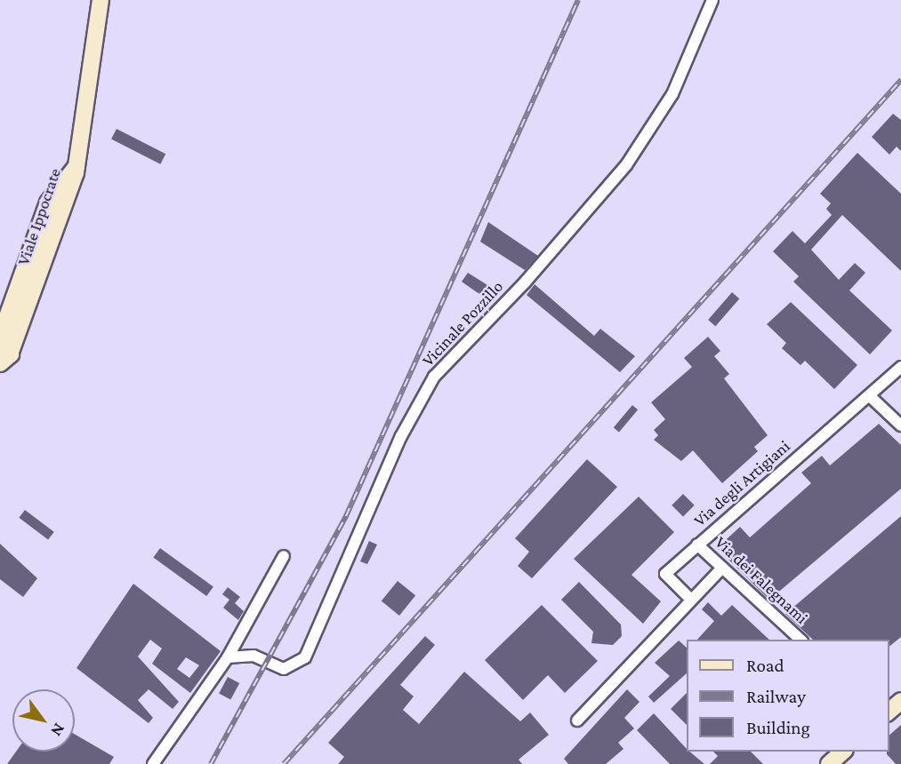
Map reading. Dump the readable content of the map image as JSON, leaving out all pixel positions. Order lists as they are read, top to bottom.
{
  "streets": {
    "street": [
      "Viale Ippocrate",
      "Vicinale Pozzillo",
      "Via degli Artigiani",
      "Via dei Falegnami"
    ]
  },
  "crossings": [
    ["Via degli Artigiani", "Via dei Falegnami"]
  ],
  "legend": ["Road", "Railway", "Building"],
  "north": "bottom right"
}
